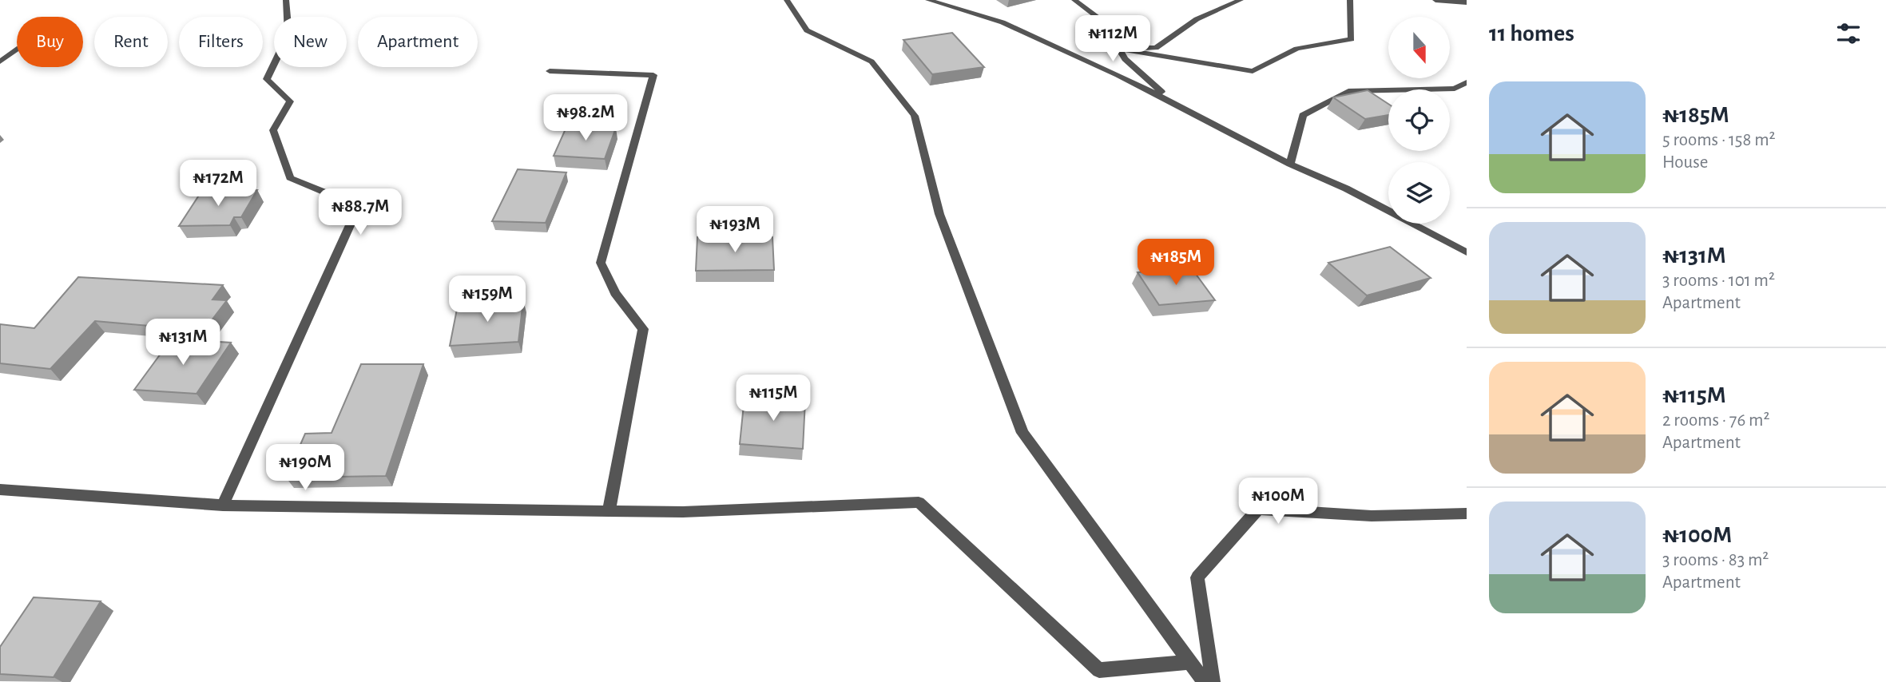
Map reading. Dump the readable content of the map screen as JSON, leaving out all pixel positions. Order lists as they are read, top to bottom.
{
  "north": "bottom",
  "page": {
    "heading": "11 homes",
    "price": [
      "₦112M",
      "₦98.2M",
      "₦172M",
      "₦88.7M",
      "₦193M",
      "₦185M",
      "₦159M",
      "₦131M",
      "₦115M",
      "₦190M",
      "₦100M"
    ],
    "chip": [
      "Buy",
      "Rent",
      "Filters",
      "New",
      "Apartment"
    ],
    "list": [
      {
        "name": "₦185M",
        "note": "5 rooms · 158 m² · House"
      },
      {
        "name": "₦131M",
        "note": "3 rooms · 101 m² · Apartment"
      },
      {
        "name": "₦115M",
        "note": "2 rooms · 76 m² · Apartment"
      },
      {
        "name": "₦100M",
        "note": "3 rooms · 83 m² · Apartment"
      }
    ]
  }
}
